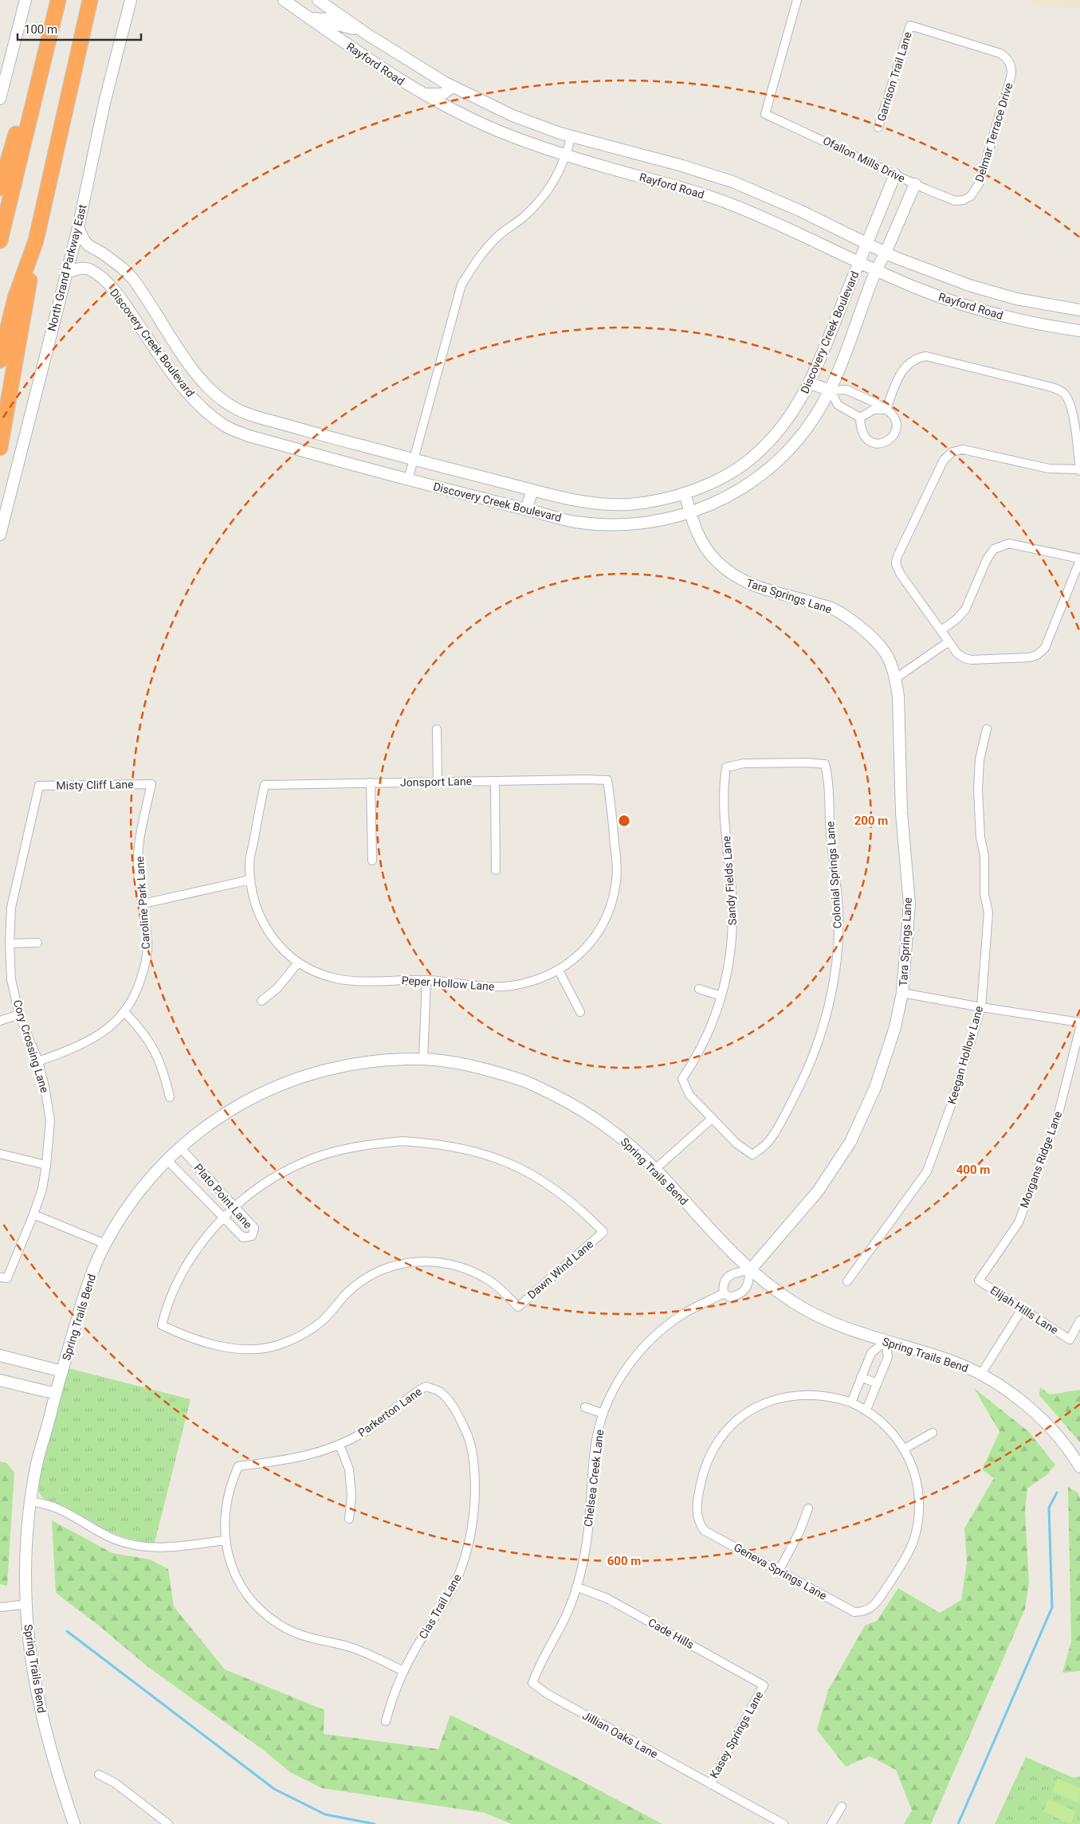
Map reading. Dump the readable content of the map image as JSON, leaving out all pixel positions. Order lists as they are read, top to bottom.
{
  "streets": {
    "street": [
      "Rayford Road",
      "Garrison Trail Lane",
      "Delmar Terrace Drive",
      "Ofallon Mills Drive",
      "North Grand Parkway East",
      "Discovery Creek Boulevard",
      "Tara Springs Lane",
      "Jonsport Lane",
      "Misty Cliff Lane",
      "Colonial Springs Lane",
      "Sandy Fields Lane",
      "Caroline Park Lane",
      "Peper Hollow Lane",
      "Cory Crossing Lane",
      "Keegan Hollow Lane",
      "Morgans Ridge Lane",
      "Spring Trails Bend",
      "Plato Point Lane",
      "Dawn Wind Lane",
      "Elijah Hills Lane",
      "Parkerton Lane",
      "Chelsea Creek Lane",
      "Geneva Springs Lane",
      "Cias Trail Lane",
      "Cade Hills",
      "Jillian Oaks Lane",
      "Kasey Springs Lane"
    ]
  },
  "crossings": [
    ["Rayford Road", "Discovery Creek Boulevard"],
    ["Garrison Trail Lane", "Delmar Terrace Drive"],
    ["Delmar Terrace Drive", "Ofallon Mills Drive"],
    ["Ofallon Mills Drive", "Discovery Creek Boulevard"],
    ["North Grand Parkway East", "Discovery Creek Boulevard"],
    ["Discovery Creek Boulevard", "Tara Springs Lane"],
    ["Tara Springs Lane", "Spring Trails Bend"],
    ["Tara Springs Lane", "Chelsea Creek Lane"],
    ["Jonsport Lane", "Peper Hollow Lane"],
    ["Misty Cliff Lane", "Caroline Park Lane"],
    ["Misty Cliff Lane", "Cory Crossing Lane"],
    ["Colonial Springs Lane", "Sandy Fields Lane"],
    ["Caroline Park Lane", "Cory Crossing Lane"],
    ["Morgans Ridge Lane", "Elijah Hills Lane"],
    ["Spring Trails Bend", "Plato Point Lane"],
    ["Spring Trails Bend", "Chelsea Creek Lane"],
    ["Plato Point Lane", "Dawn Wind Lane"],
    ["Parkerton Lane", "Cias Trail Lane"],
    ["Chelsea Creek Lane", "Cade Hills"],
    ["Chelsea Creek Lane", "Jillian Oaks Lane"],
    ["Cade Hills", "Kasey Springs Lane"],
    ["Jillian Oaks Lane", "Kasey Springs Lane"]
  ],
  "scale_bar": "100 m",
  "rings": ["200 m", "400 m", "600 m"]
}
